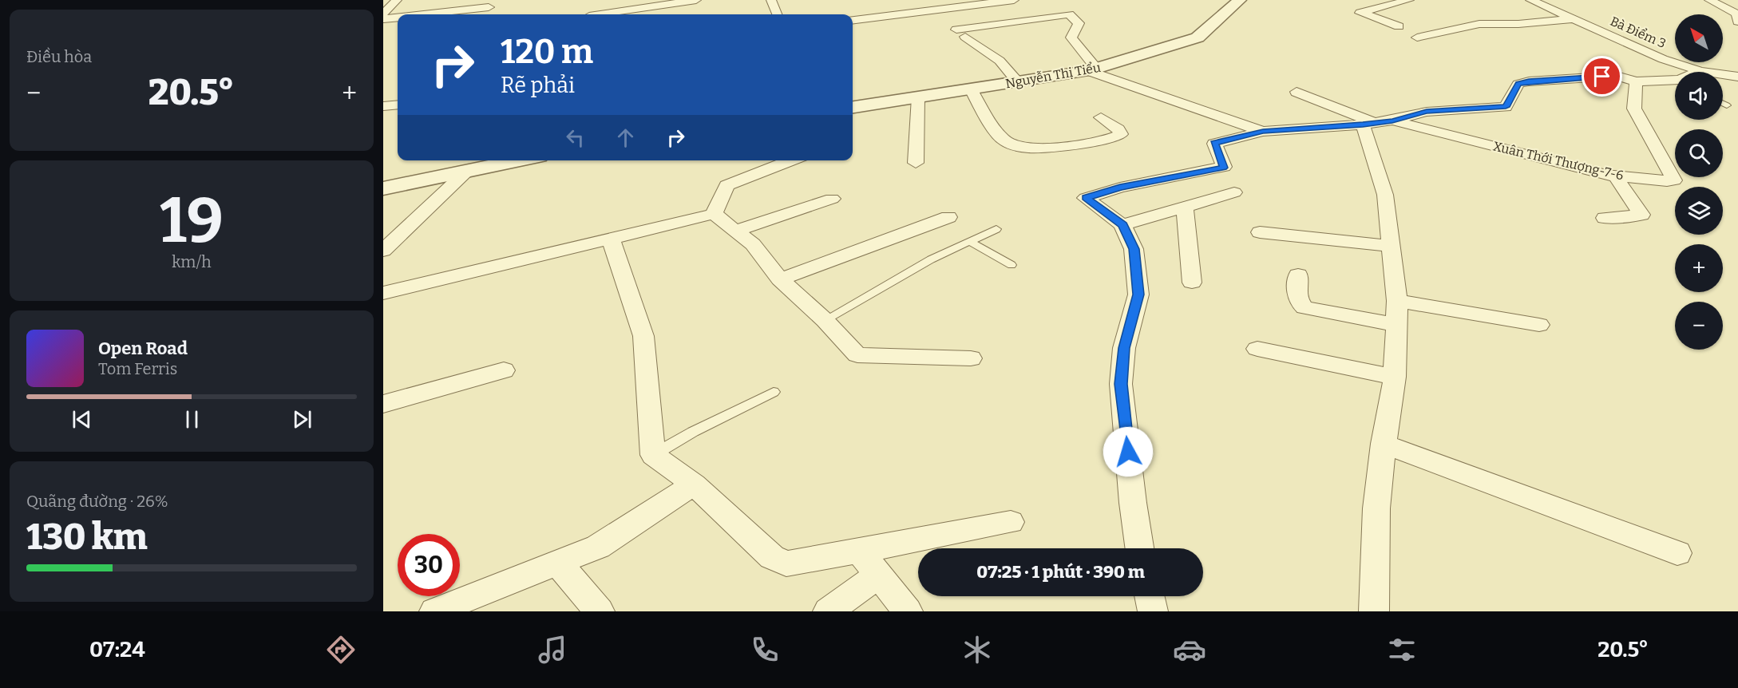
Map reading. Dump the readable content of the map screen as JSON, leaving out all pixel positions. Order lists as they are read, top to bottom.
{
  "streets": {
    "street": ["Bà Điểm 3", "Nguyễn Thị Tiểu", "Xuân Thới Thượng-7-6"]
  },
  "north": "top left",
  "page": {
    "tile": [
      "Điều hòa",
      ["19", "km/h"],
      ["Quãng đường · 26%", "130 km"]
    ],
    "map_buttons": ["+", "−"],
    "turn": ["120 m", "Rẽ phải"],
    "heat": ["−", "20.5°", "+"],
    "song": ["Open Road", "Tom Ferris"],
    "limit": "30",
    "trip": "07:25 · 1 phút · 390 m",
    "tabs": ["07:24", "20.5°"]
  }
}
